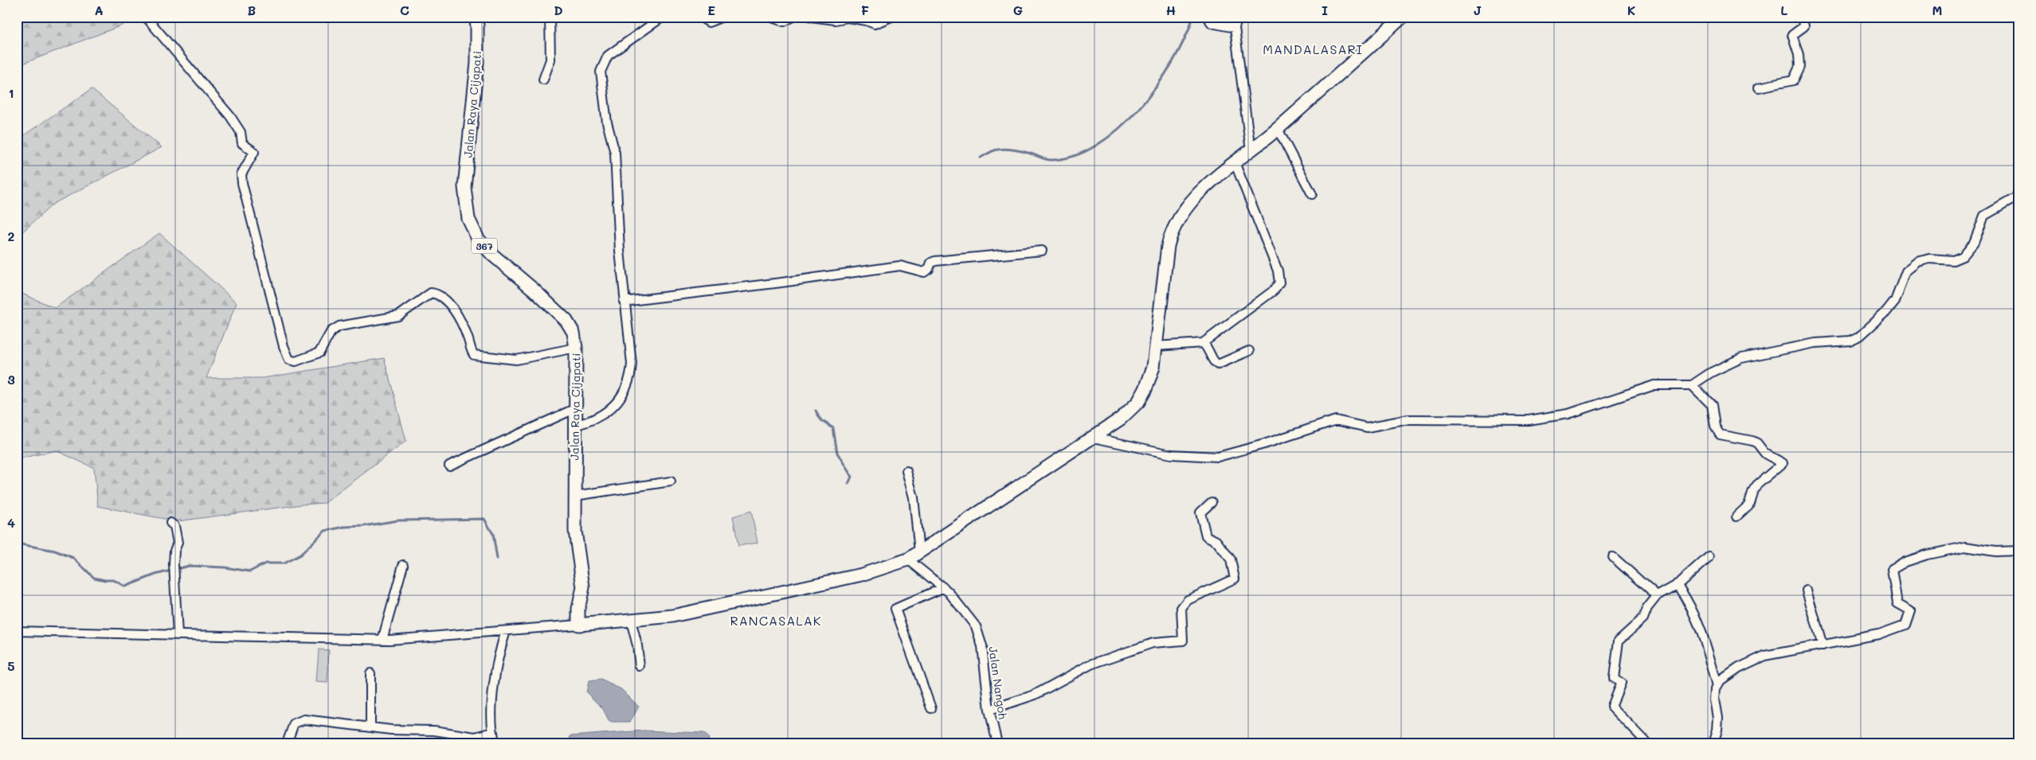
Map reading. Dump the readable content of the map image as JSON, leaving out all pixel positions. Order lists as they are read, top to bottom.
{
  "streets": {
    "main road": ["Jalan Raya Cijapati", "367"],
    "street": ["Jalan Nangoh"]
  },
  "districts": ["MANDALASARI", "RANCASALAK"],
  "grid": {
    "columns": [
      "A",
      "B",
      "C",
      "D",
      "E",
      "F",
      "G",
      "H",
      "I",
      "J",
      "K",
      "L",
      "M"
    ],
    "rows": [
      "1",
      "2",
      "3",
      "4",
      "5"
    ]
  }
}
